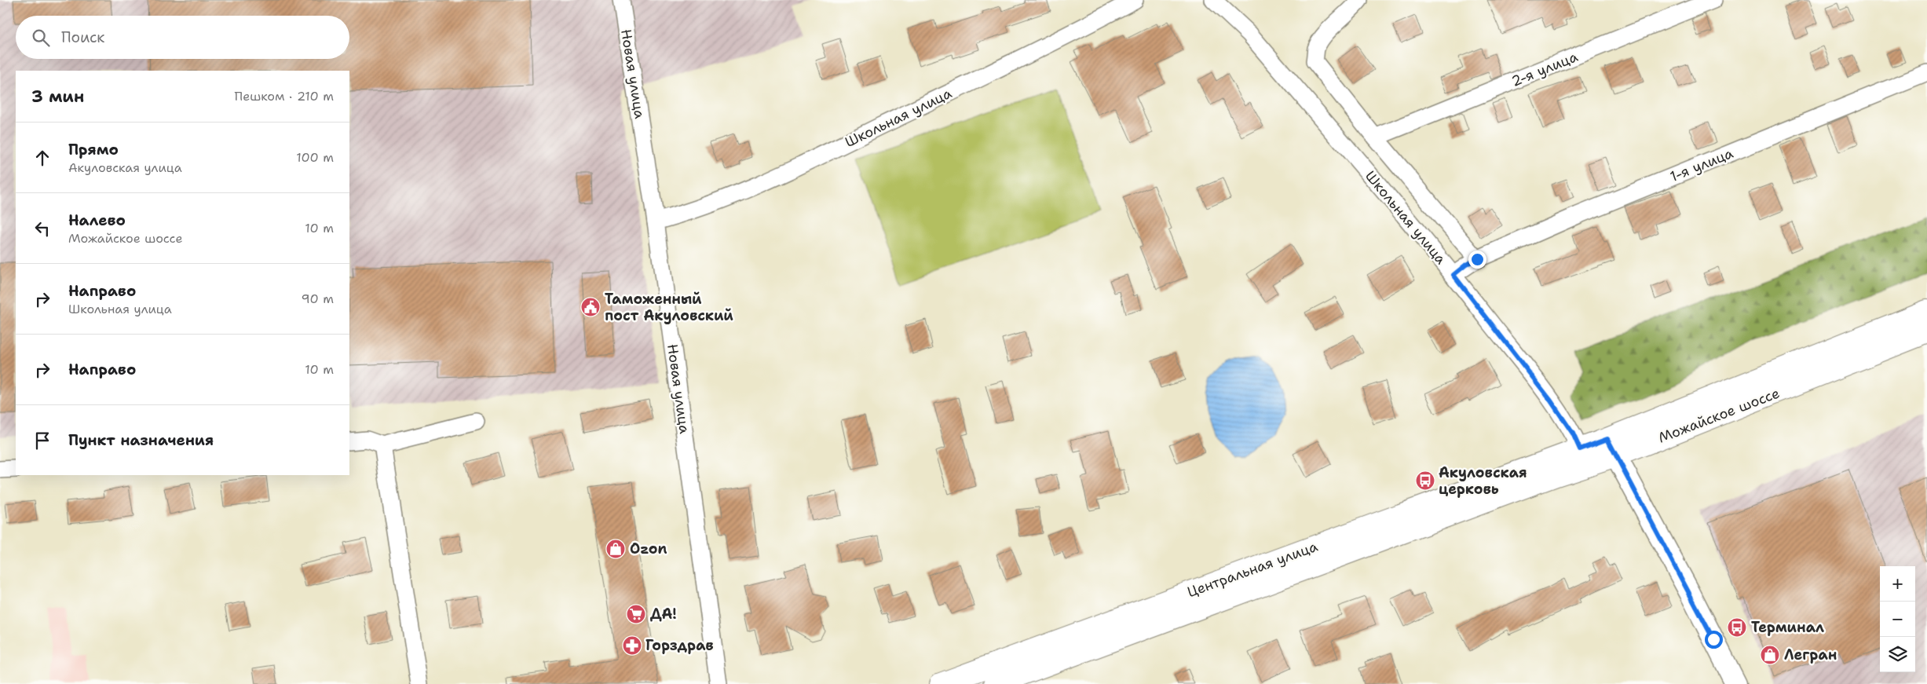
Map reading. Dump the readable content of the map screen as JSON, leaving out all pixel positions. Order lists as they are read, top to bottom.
{
  "streets": {
    "main road": ["Можайское шоссе", "Центральная улица"],
    "street": [
      "2-я улица",
      "Новая улица",
      "Школьная улица",
      "1-я улица"
    ]
  },
  "crossings": [
    ["Новая улица", "Школьная улица"],
    ["Школьная улица", "1-я улица"],
    ["Школьная улица", "Можайское шоссе"],
    ["Школьная улица", "Центральная улица"],
    ["Можайское шоссе", "Центральная улица"]
  ],
  "places": {
    "public building": ["Таможенный пост Акуловский"],
    "bus stop": ["Акуловская церковь", "Терминал"],
    "shop": ["Ozon", "Легран"],
    "supermarket": ["ДА!"],
    "pharmacy": ["Горздрав"]
  },
  "page": {
    "search": "Поиск",
    "heading": ["3 мин", "Пешком · 210 m"],
    "list": [
      ["Прямо", "Акуловская улица", "100 m"],
      ["Налево", "Можайское шоссе", "10 m"],
      ["Направо", "Школьная улица", "90 m"],
      ["Направо", "10 m"],
      "Пункт назначения"
    ],
    "map_buttons": ["+", "−"]
  }
}
